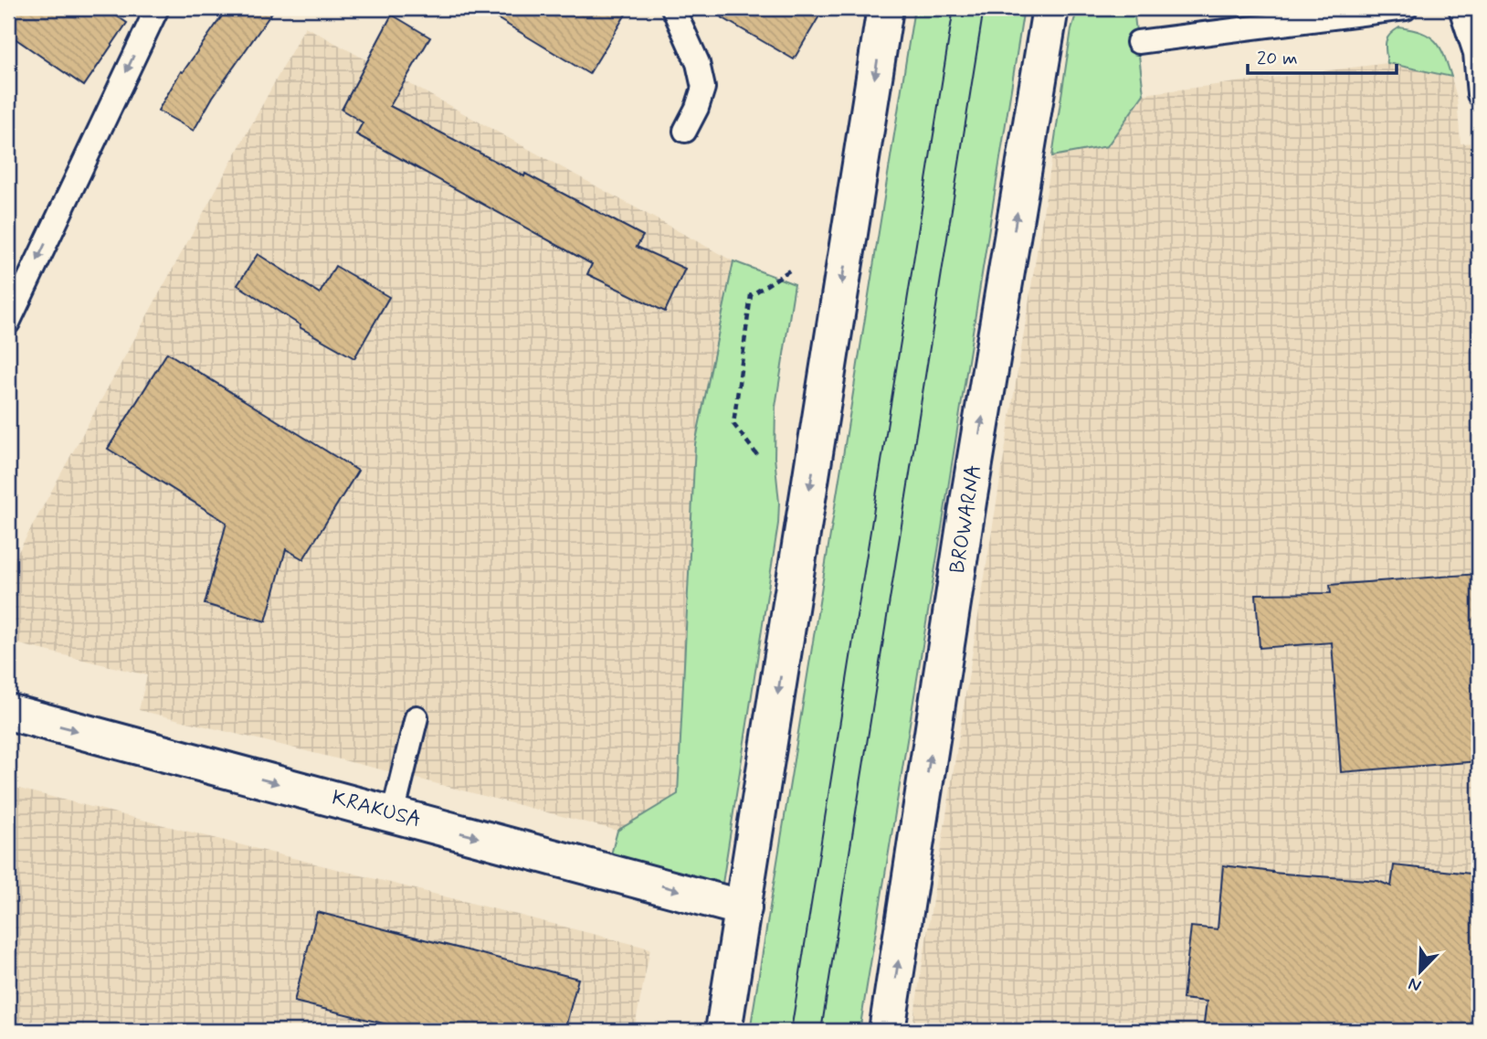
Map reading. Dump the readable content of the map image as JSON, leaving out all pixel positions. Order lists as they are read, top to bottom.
{
  "streets": {
    "main road": ["BROWARNA", "KRAKUSA"]
  },
  "one_way": ["KRAKUSA"],
  "scale_bar": "20 m",
  "north": "bottom left"
}
